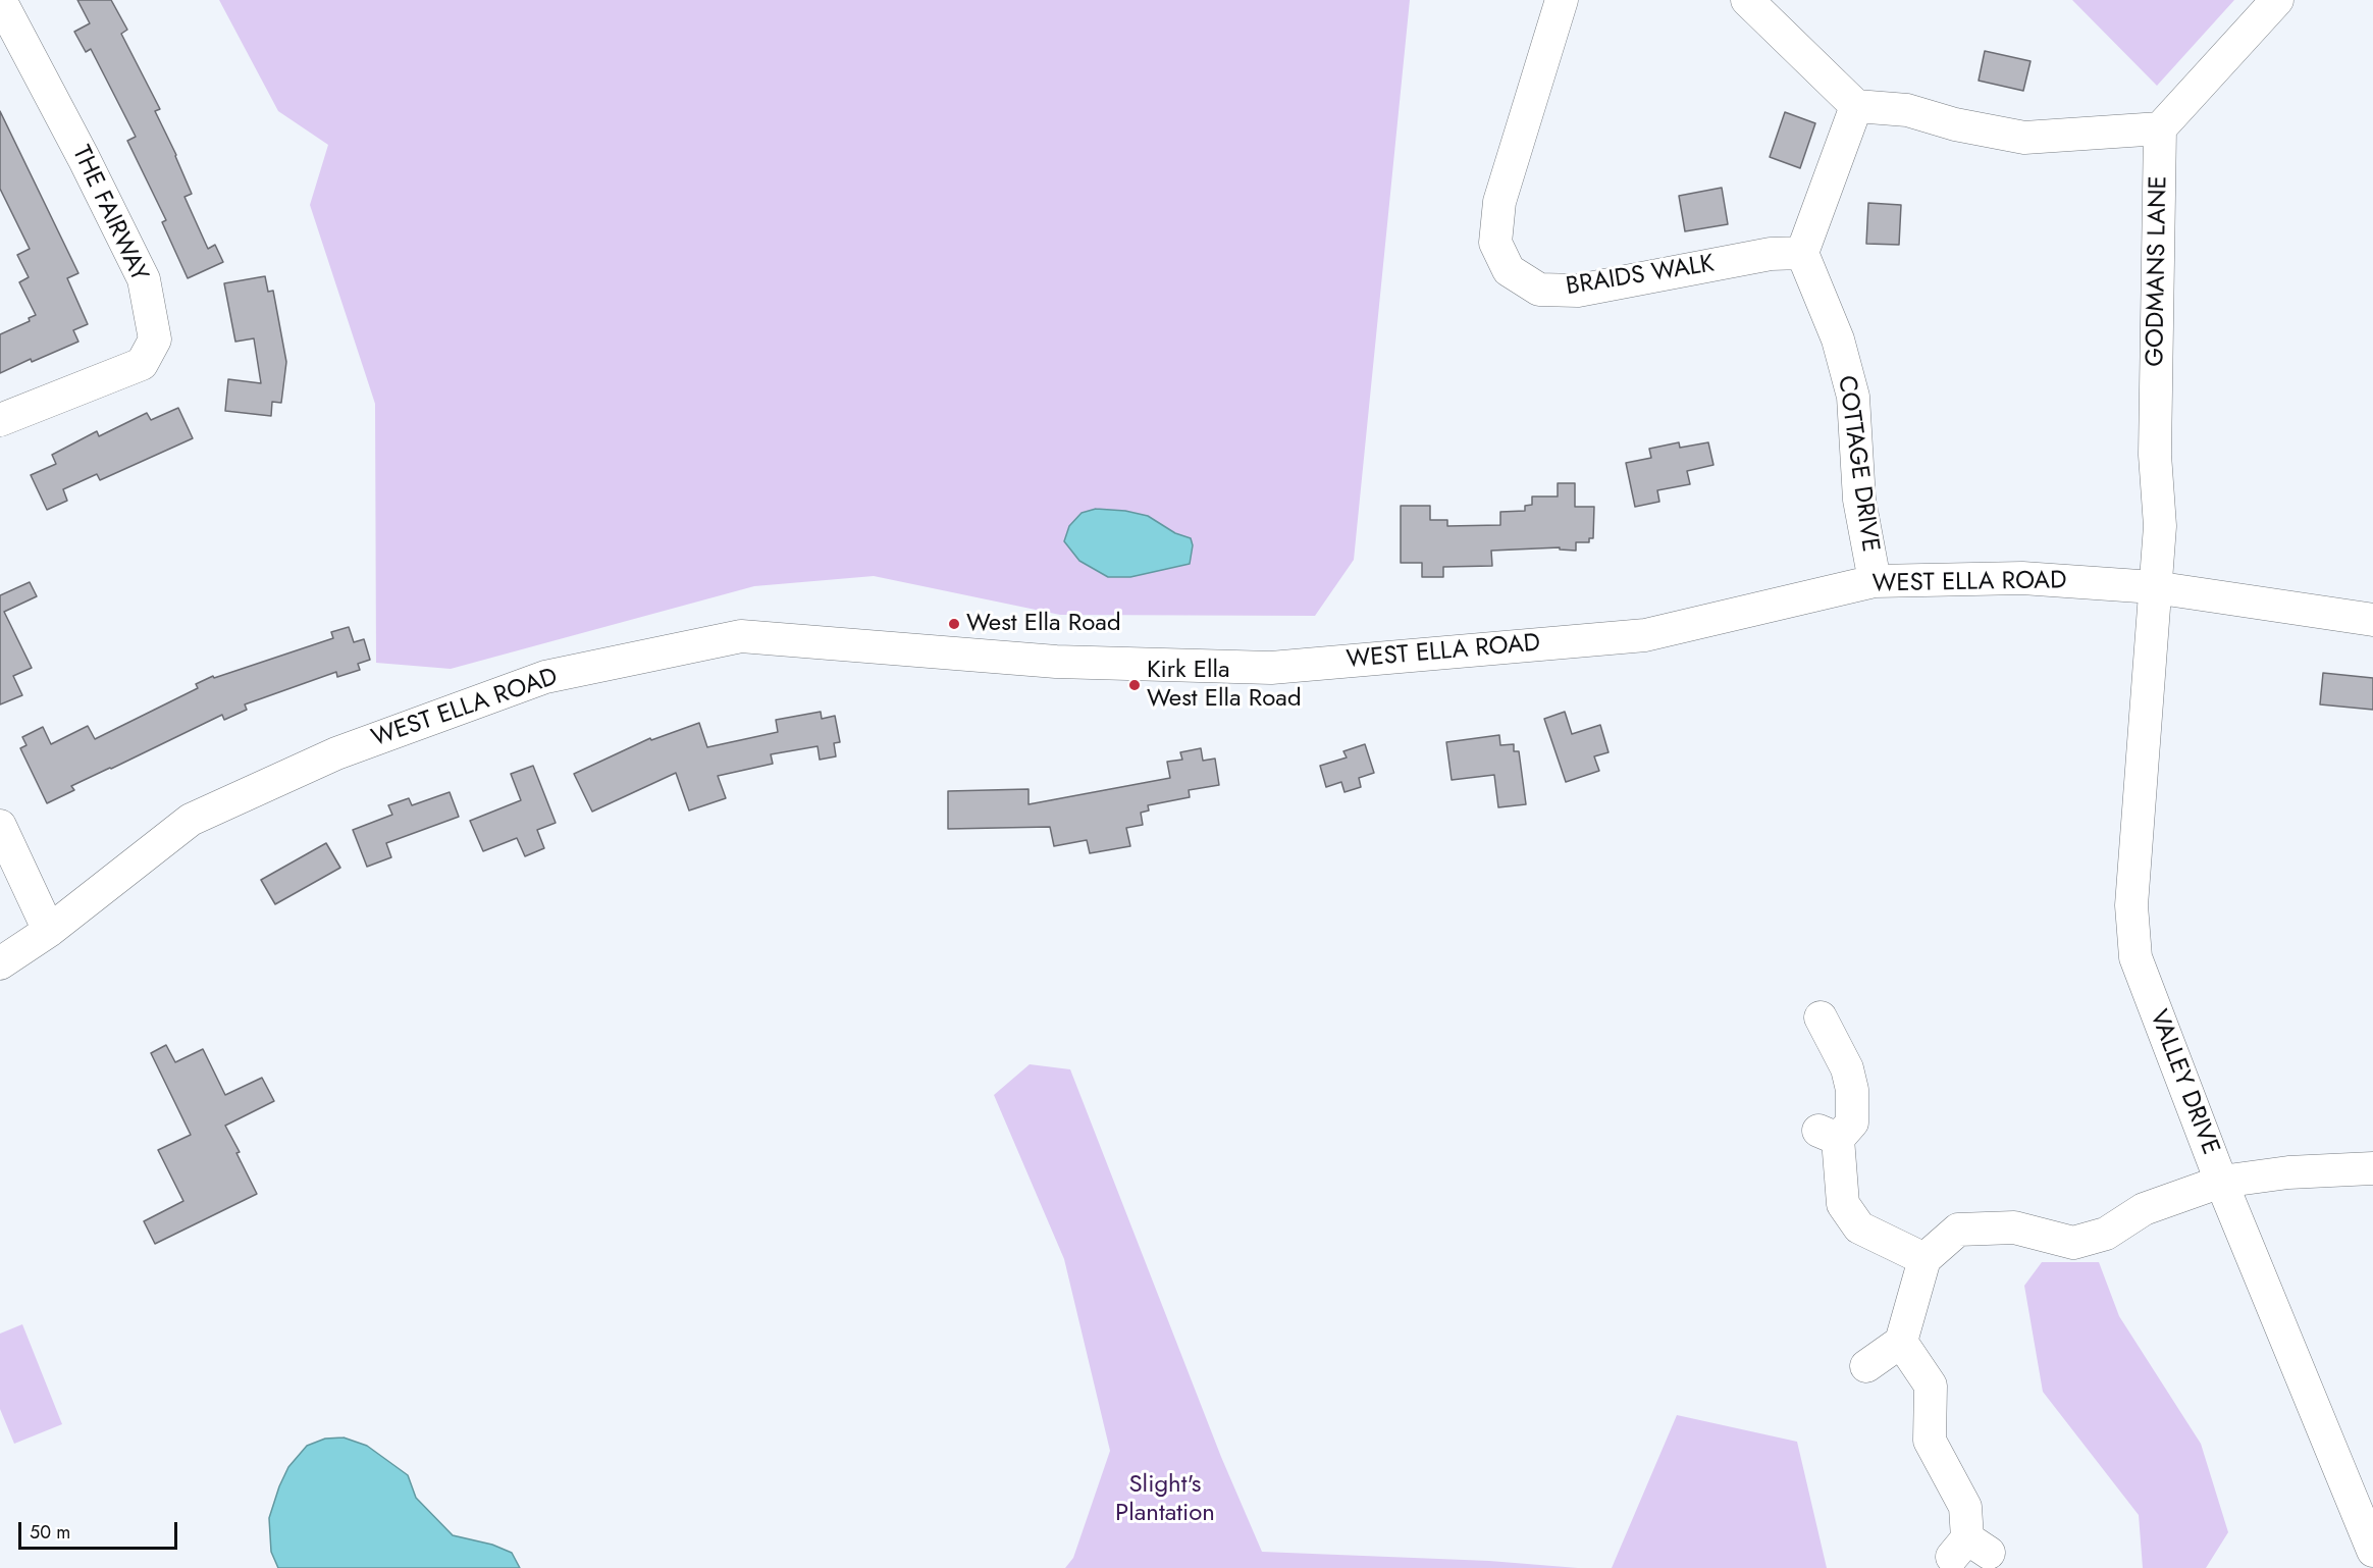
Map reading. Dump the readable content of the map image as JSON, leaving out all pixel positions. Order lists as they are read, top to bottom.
{
  "streets": {
    "street": [
      "THE FAIRWAY",
      "GODMANS LANE",
      "BRAIDS WALK",
      "COTTAGE DRIVE",
      "WEST ELLA ROAD",
      "VALLEY DRIVE"
    ]
  },
  "crossings": [
    ["GODMANS LANE", "WEST ELLA ROAD"],
    ["GODMANS LANE", "VALLEY DRIVE"],
    ["BRAIDS WALK", "COTTAGE DRIVE"],
    ["COTTAGE DRIVE", "WEST ELLA ROAD"],
    ["WEST ELLA ROAD", "VALLEY DRIVE"]
  ],
  "parks": ["Slight's Plantation"],
  "places": ["West Ella Road", "Kirk Ella West Ella Road"],
  "scale_bar": "50 m"
}
